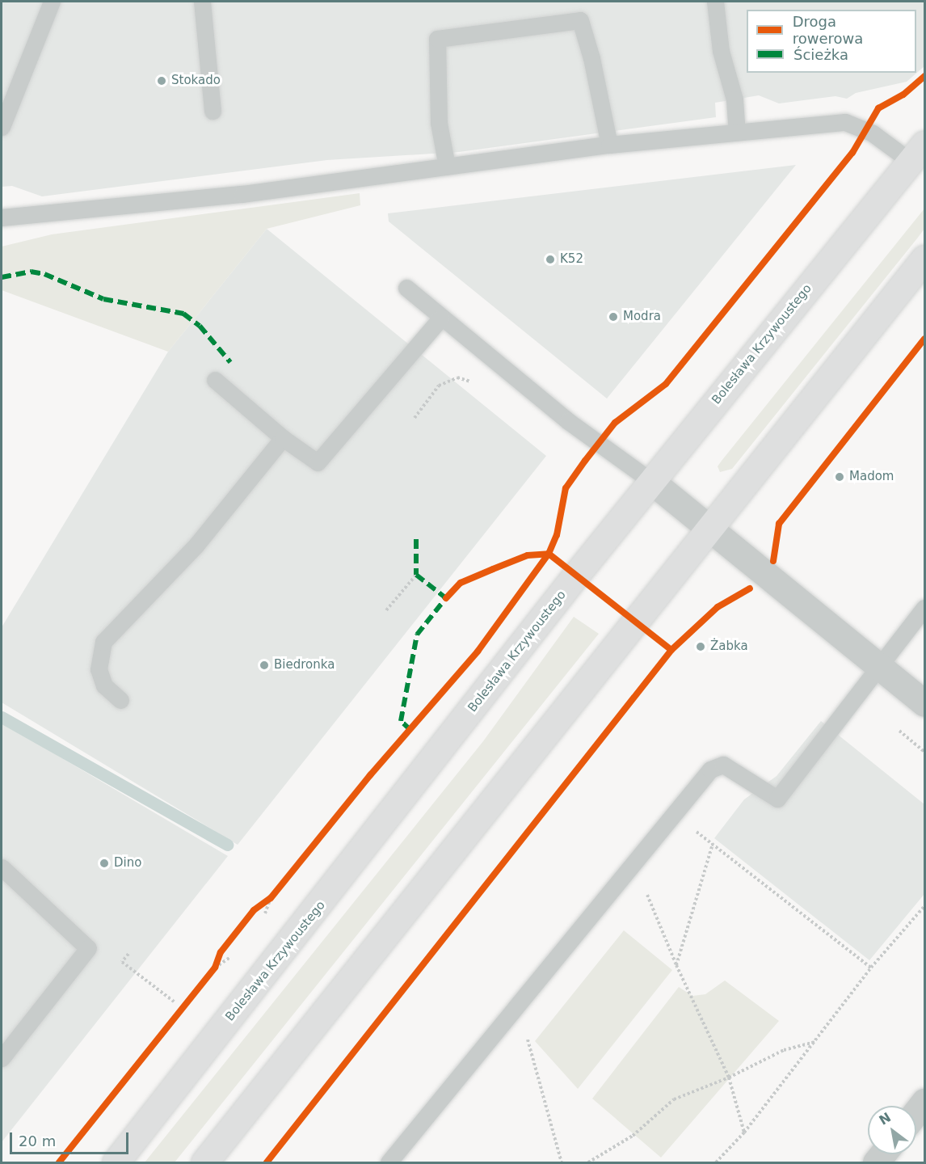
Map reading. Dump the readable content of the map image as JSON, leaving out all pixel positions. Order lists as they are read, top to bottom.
{
  "streets": {
    "main road": ["Bolesława Krzywoustego"]
  },
  "places": [
    "Stokado",
    "K52",
    "Modra",
    "Madom",
    "Żabka",
    "Biedronka",
    "Dino"
  ],
  "legend": ["Droga rowerowa", "Ścieżka"],
  "scale_bar": "20 m",
  "north": "top left"
}
